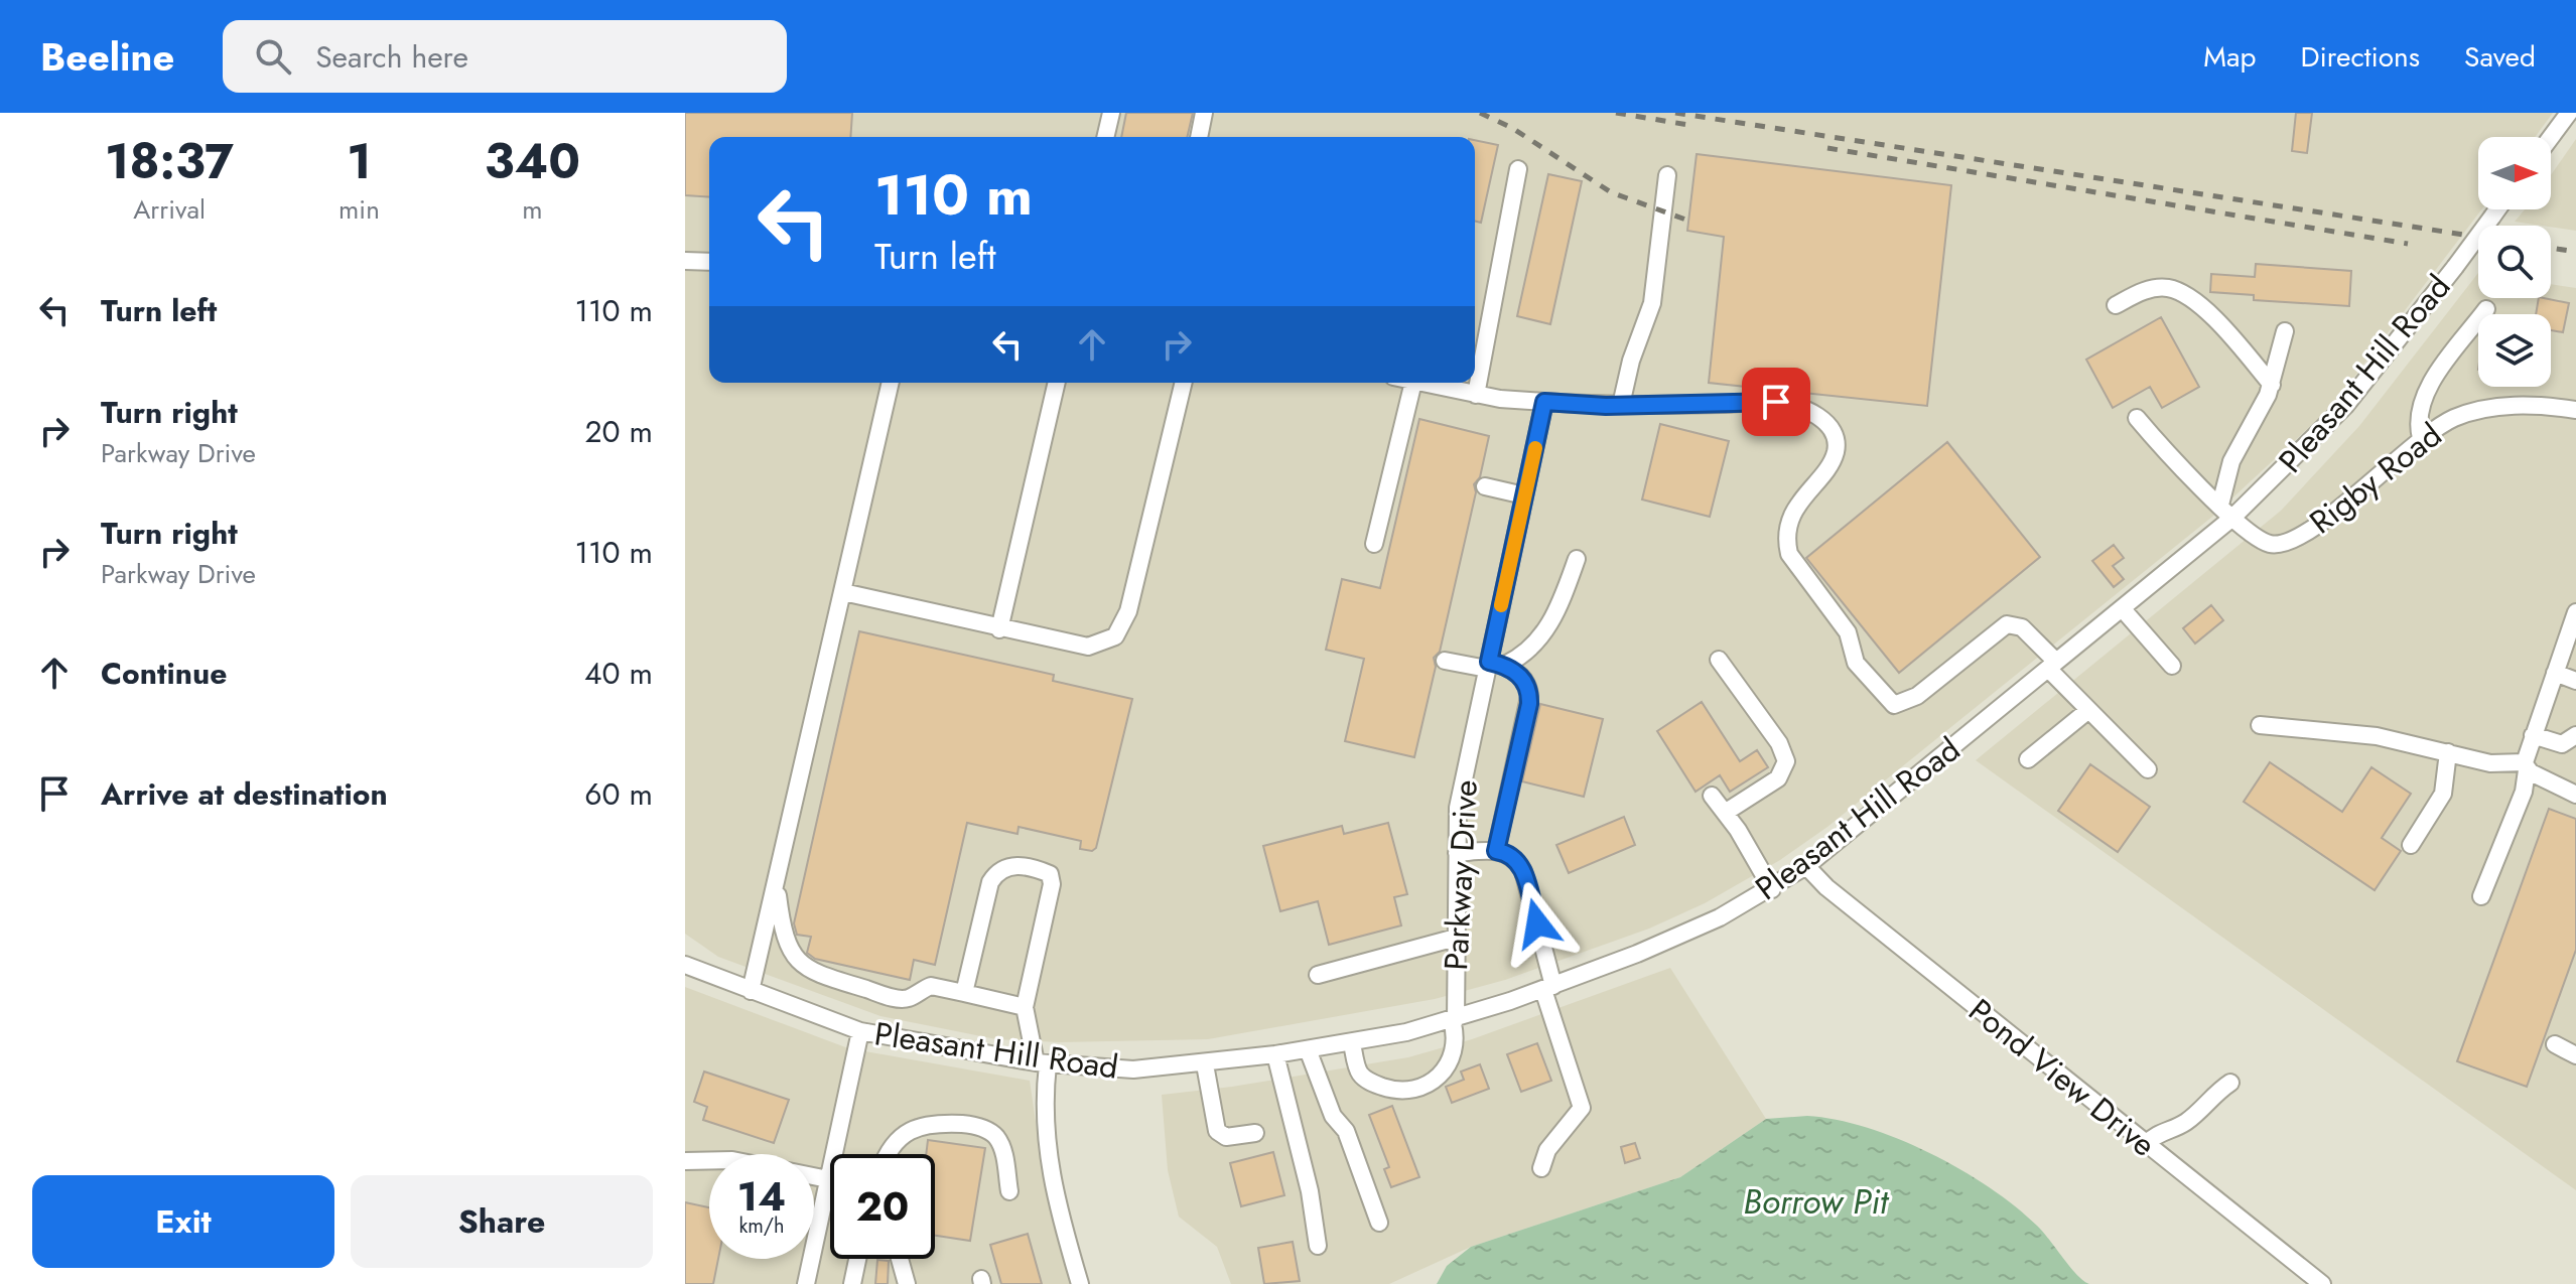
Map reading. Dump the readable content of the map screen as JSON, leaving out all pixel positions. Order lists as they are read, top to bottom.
{
  "streets": {
    "street": [
      "Pleasant Hill Road",
      "Rigby Road",
      "Parkway Drive",
      "Pond View Drive"
    ]
  },
  "crossings": [
    ["Pleasant Hill Road", "Rigby Road"],
    ["Pleasant Hill Road", "Parkway Drive"],
    ["Pleasant Hill Road", "Pond View Drive"]
  ],
  "water": ["Borrow Pit"],
  "north": "right",
  "page": {
    "header": "Beeline",
    "search": "Search here",
    "nav": ["Map", "Directions", "Saved"],
    "eta": [
      "18:37",
      "Arrival",
      "1",
      "min",
      "340",
      "m"
    ],
    "turn": ["110 m", "Turn left"],
    "list": [
      {
        "name": "Turn left",
        "value": "110 m"
      },
      {
        "name": "Turn right",
        "note": "Parkway Drive",
        "value": "20 m"
      },
      {
        "name": "Turn right",
        "note": "Parkway Drive",
        "value": "110 m"
      },
      {
        "name": "Continue",
        "value": "40 m"
      },
      {
        "name": "Arrive at destination",
        "value": "60 m"
      }
    ],
    "speed": "14 km/h",
    "limit": "20",
    "buttons": ["Exit", "Share"]
  }
}
